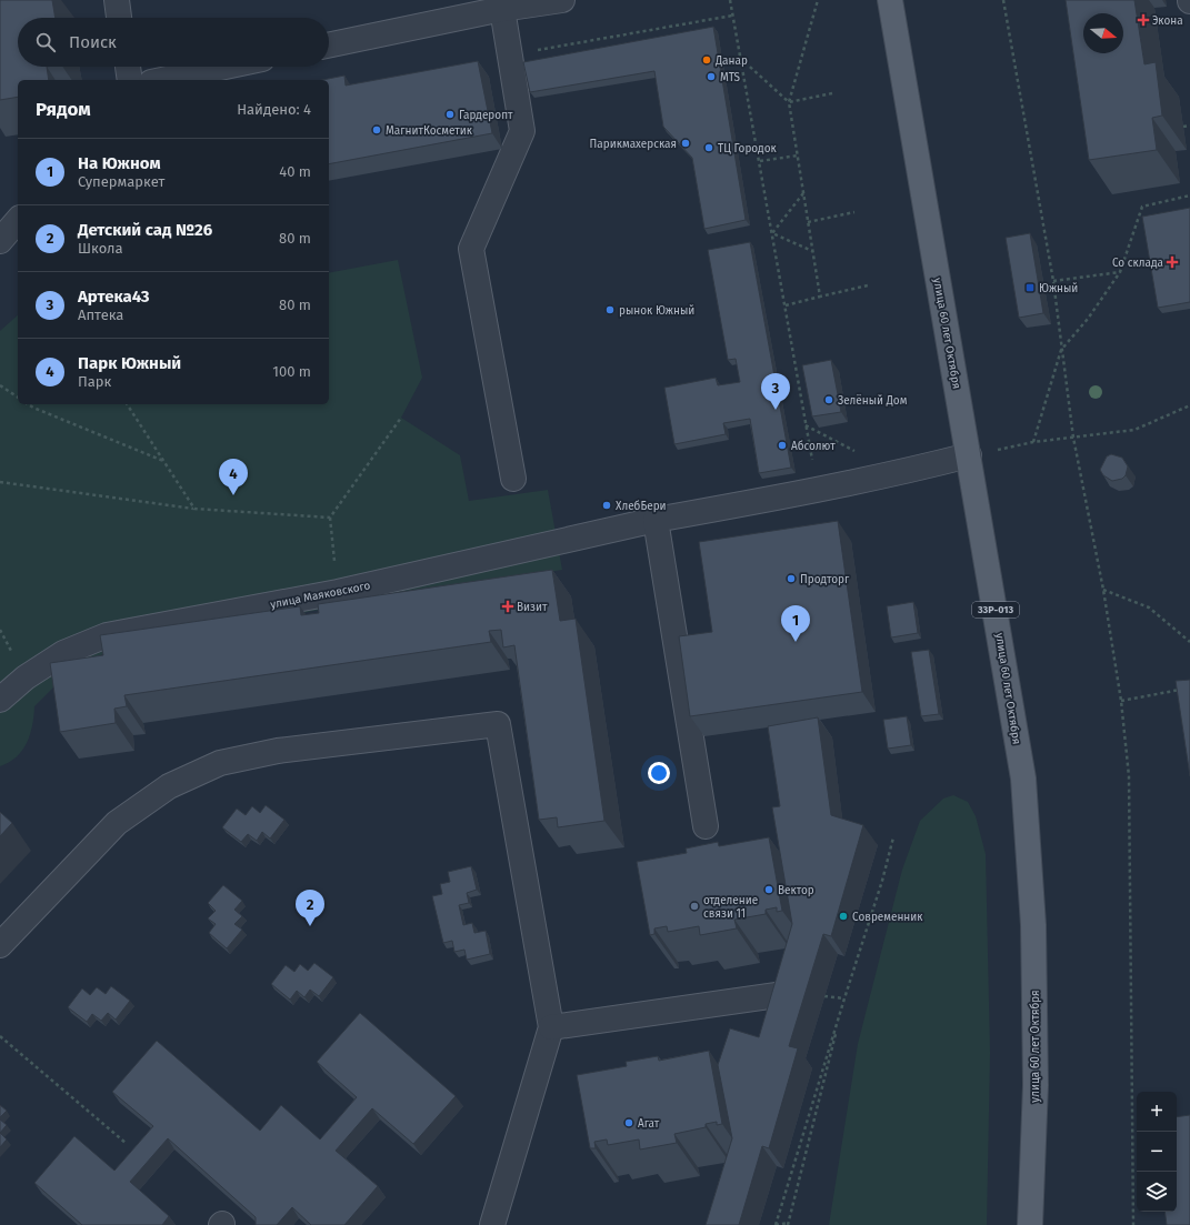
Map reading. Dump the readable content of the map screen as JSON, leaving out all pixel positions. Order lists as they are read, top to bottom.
{
  "streets": {
    "main road": ["улица 60 лет Октября", "33Р-013"],
    "street": ["улица Маяковского"]
  },
  "crossings": [
    ["улица 60 лет Октября", "улица Маяковского"]
  ],
  "places": {
    "health": ["Экона", "Со склада", "Визит"],
    "other": [
      "Данар",
      "MTS",
      "Гардеропт",
      "МагнитКосметик",
      "Парикмахерская",
      "ТЦ Городок",
      "рынок Южный",
      "Зелёный Дом",
      "Абсолют",
      "ХлебБери",
      "Продторг",
      "Вектор",
      "отделение связи 11",
      "Современник",
      "Агат"
    ],
    "transit": ["Южный"]
  },
  "north": "right",
  "page": {
    "search": "Поиск",
    "heading": ["Рядом", "Найдено: 4"],
    "list": [
      {
        "mark": "1",
        "name": "На Южном",
        "note": "Супермаркет",
        "value": "40 m"
      },
      {
        "mark": "2",
        "name": "Детский сад №26",
        "note": "Школа",
        "value": "80 m"
      },
      {
        "mark": "3",
        "name": "Артека43",
        "note": "Аптека",
        "value": "80 m"
      },
      {
        "mark": "4",
        "name": "Парк Южный",
        "note": "Парк",
        "value": "100 m"
      }
    ],
    "pins": [
      "3",
      "4",
      "1",
      "2"
    ],
    "map_buttons": ["+", "−"]
  }
}
